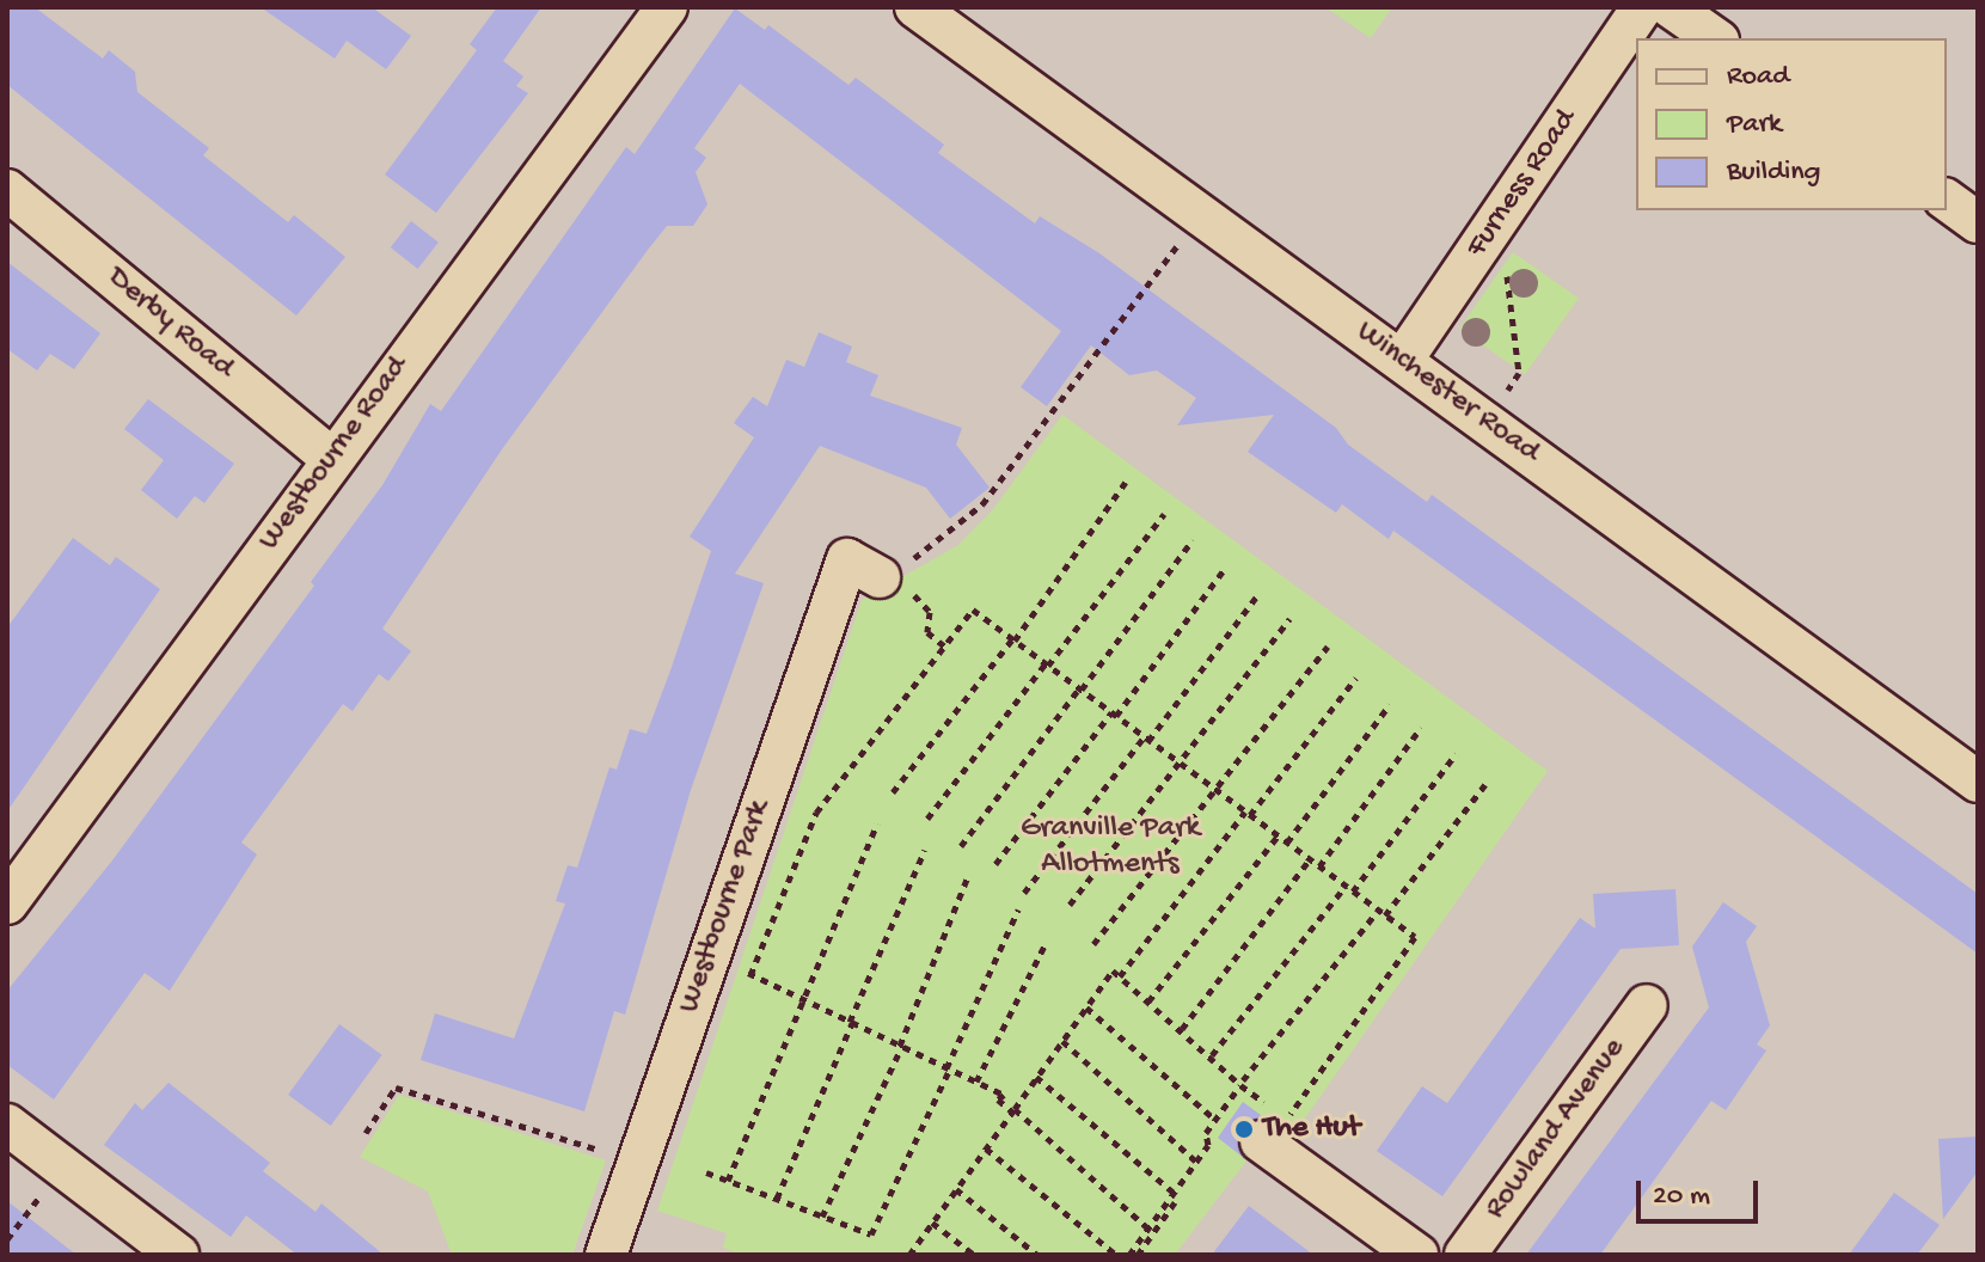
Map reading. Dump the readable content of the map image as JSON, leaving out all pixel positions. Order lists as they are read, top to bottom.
{
  "streets": {
    "street": [
      "Furness Road",
      "Derby Road",
      "Winchester Road",
      "Westbourne Road",
      "Westbourne Park",
      "Rowland Avenue"
    ]
  },
  "crossings": [
    ["Furness Road", "Winchester Road"],
    ["Derby Road", "Westbourne Road"]
  ],
  "parks": ["Granville Park Allotments"],
  "places": ["The Hut"],
  "legend": ["Road", "Park", "Building"],
  "scale_bar": "20 m"
}
